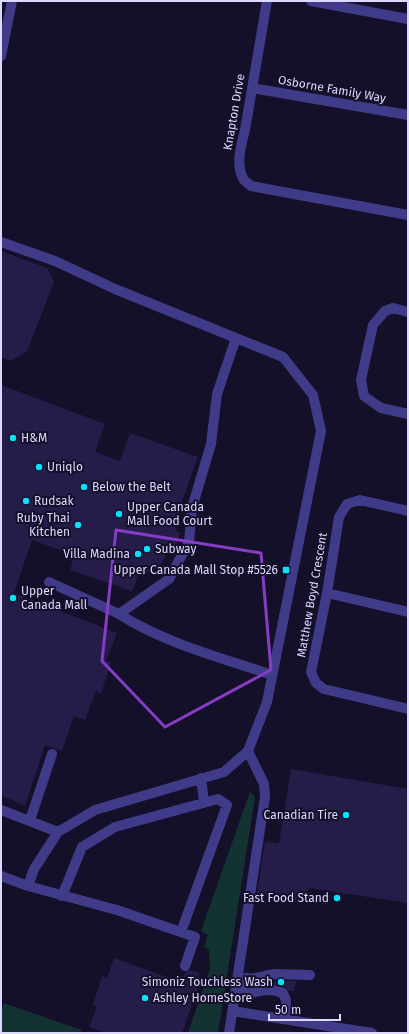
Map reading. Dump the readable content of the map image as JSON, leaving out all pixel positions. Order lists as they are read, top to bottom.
{
  "streets": {
    "street": ["Osborne Family Way", "Knapton Drive", "Matthew Boyd Crescent"]
  },
  "crossings": [
    ["Osborne Family Way", "Knapton Drive"]
  ],
  "places": {
    "other": [
      "H&M",
      "Uniqlo",
      "Below the Belt",
      "Rudsak",
      "Upper Canada Mall Food Court",
      "Ruby Thai Kitchen",
      "Subway",
      "Villa Madina",
      "Upper Canada Mall",
      "Canadian Tire",
      "Fast Food Stand",
      "Simoniz Touchless Wash",
      "Ashley HomeStore"
    ],
    "transit": ["Upper Canada Mall Stop #5526"]
  },
  "scale_bar": "50 m"
}
